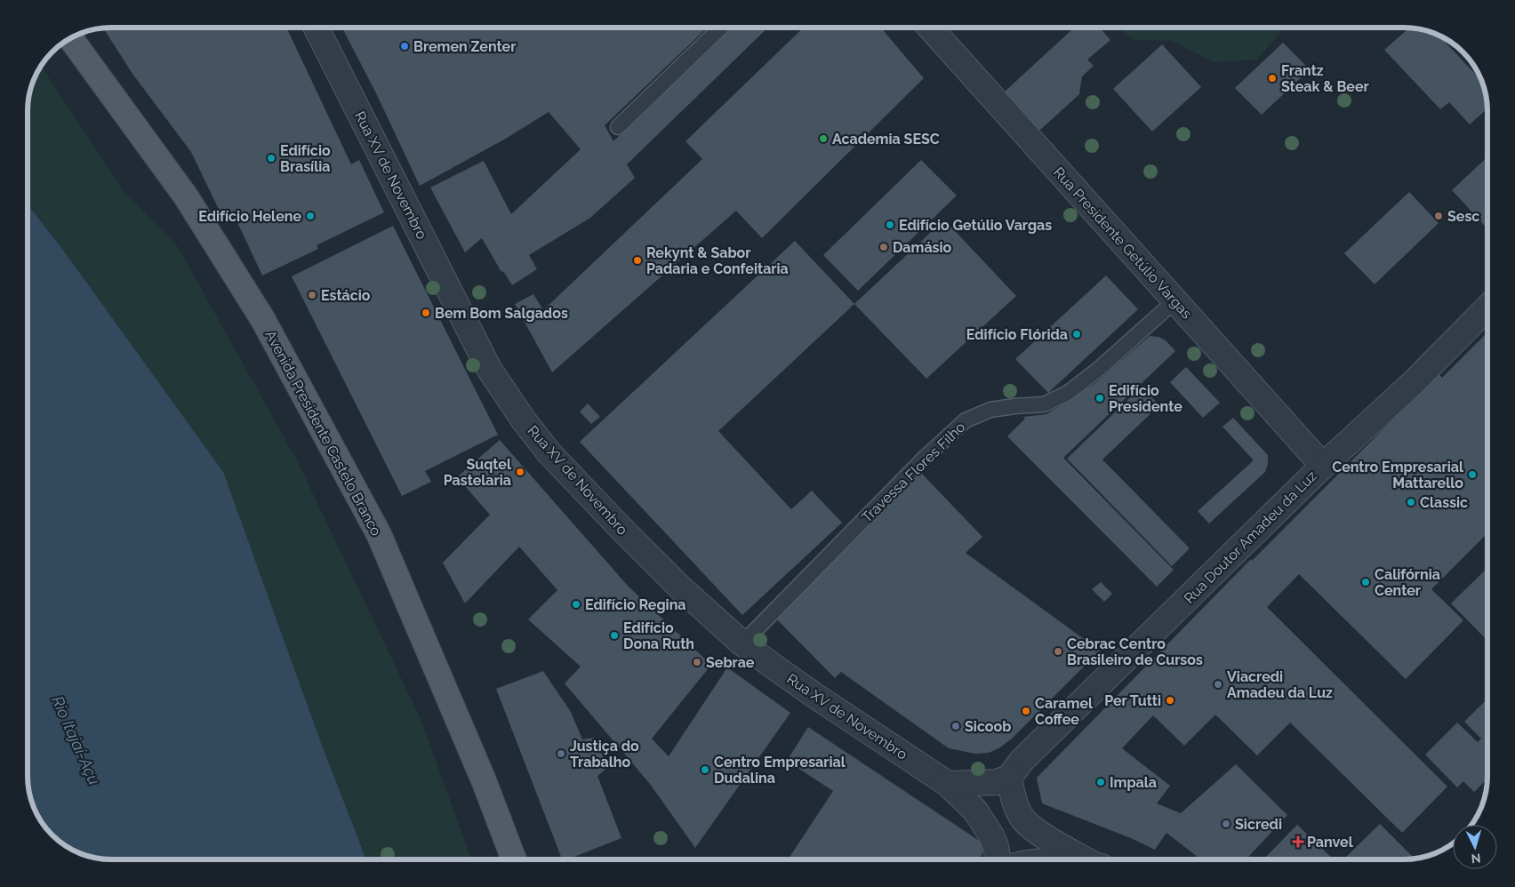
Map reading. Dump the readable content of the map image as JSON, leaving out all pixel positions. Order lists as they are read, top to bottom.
{
  "streets": {
    "main road": ["Avenida Presidente Castelo Branco"],
    "street": ["Rua XV de Novembro", "Rua Presidente Getúlio Vargas", "Rua Doutor Amadeu da Luz"],
    "lane": ["Travessa Flores Filho"]
  },
  "crossings": [
    ["Rua XV de Novembro", "Travessa Flores Filho"],
    ["Rua Presidente Getúlio Vargas", "Travessa Flores Filho"],
    ["Rua Presidente Getúlio Vargas", "Rua Doutor Amadeu da Luz"]
  ],
  "water": ["Rio Itajaí-Açu"],
  "places": {
    "other": [
      "Bremen Zenter",
      "Frantz Steak & Beer",
      "Academia SESC",
      "Edifício Brasília",
      "Edifício Helene",
      "Sesc",
      "Edifício Getúlio Vargas",
      "Damásio",
      "Rekynt & Sabor Padaria e Confeitaria",
      "Estácio",
      "Bem Bom Salgados",
      "Edifício Flórida",
      "Edifício Presidente",
      "Suqtel Pastelaria",
      "Centro Empresarial Mattarello",
      "Classic",
      "Califórnia Center",
      "Edifício Regina",
      "Edifício Dona Ruth",
      "Cebrac Centro Brasileiro de Cursos",
      "Sebrae",
      "Viacredi Amadeu da Luz",
      "Per Tutti",
      "Caramel Coffee",
      "Sicoob",
      "Justiça do Trabalho",
      "Centro Empresarial Dudalina",
      "Impala",
      "Sicredi"
    ],
    "health": ["Panvel"]
  },
  "north": "bottom"
}
